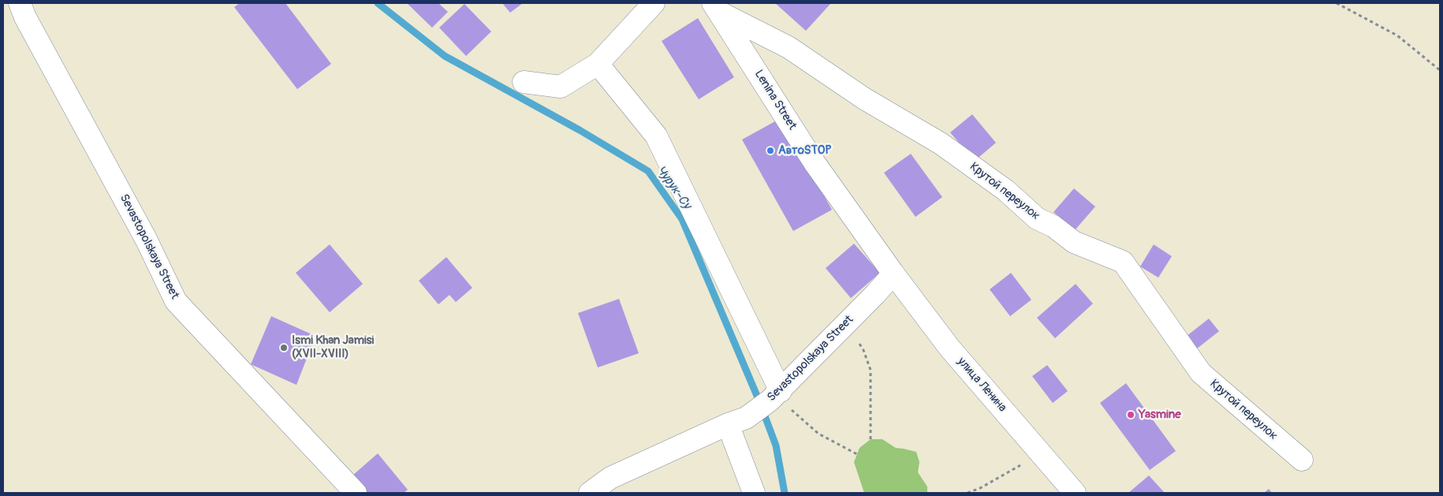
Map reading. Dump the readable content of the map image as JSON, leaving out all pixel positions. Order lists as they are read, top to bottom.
{
  "streets": {
    "street": [
      "Lenina Street",
      "Крутой переулок",
      "Sevastopolskaya Street",
      "улица Ленина"
    ]
  },
  "crossings": [
    ["Lenina Street", "Крутой переулок"],
    ["Lenina Street", "Sevastopolskaya Street"],
    ["Lenina Street", "улица Ленина"],
    ["Sevastopolskaya Street", "улица Ленина"]
  ],
  "water": ["Чурук-Су"],
  "places": ["АвтоSTOP", "Ismi Khan Jamisi (XVII-XVIII)", "Yasmine"]
}
